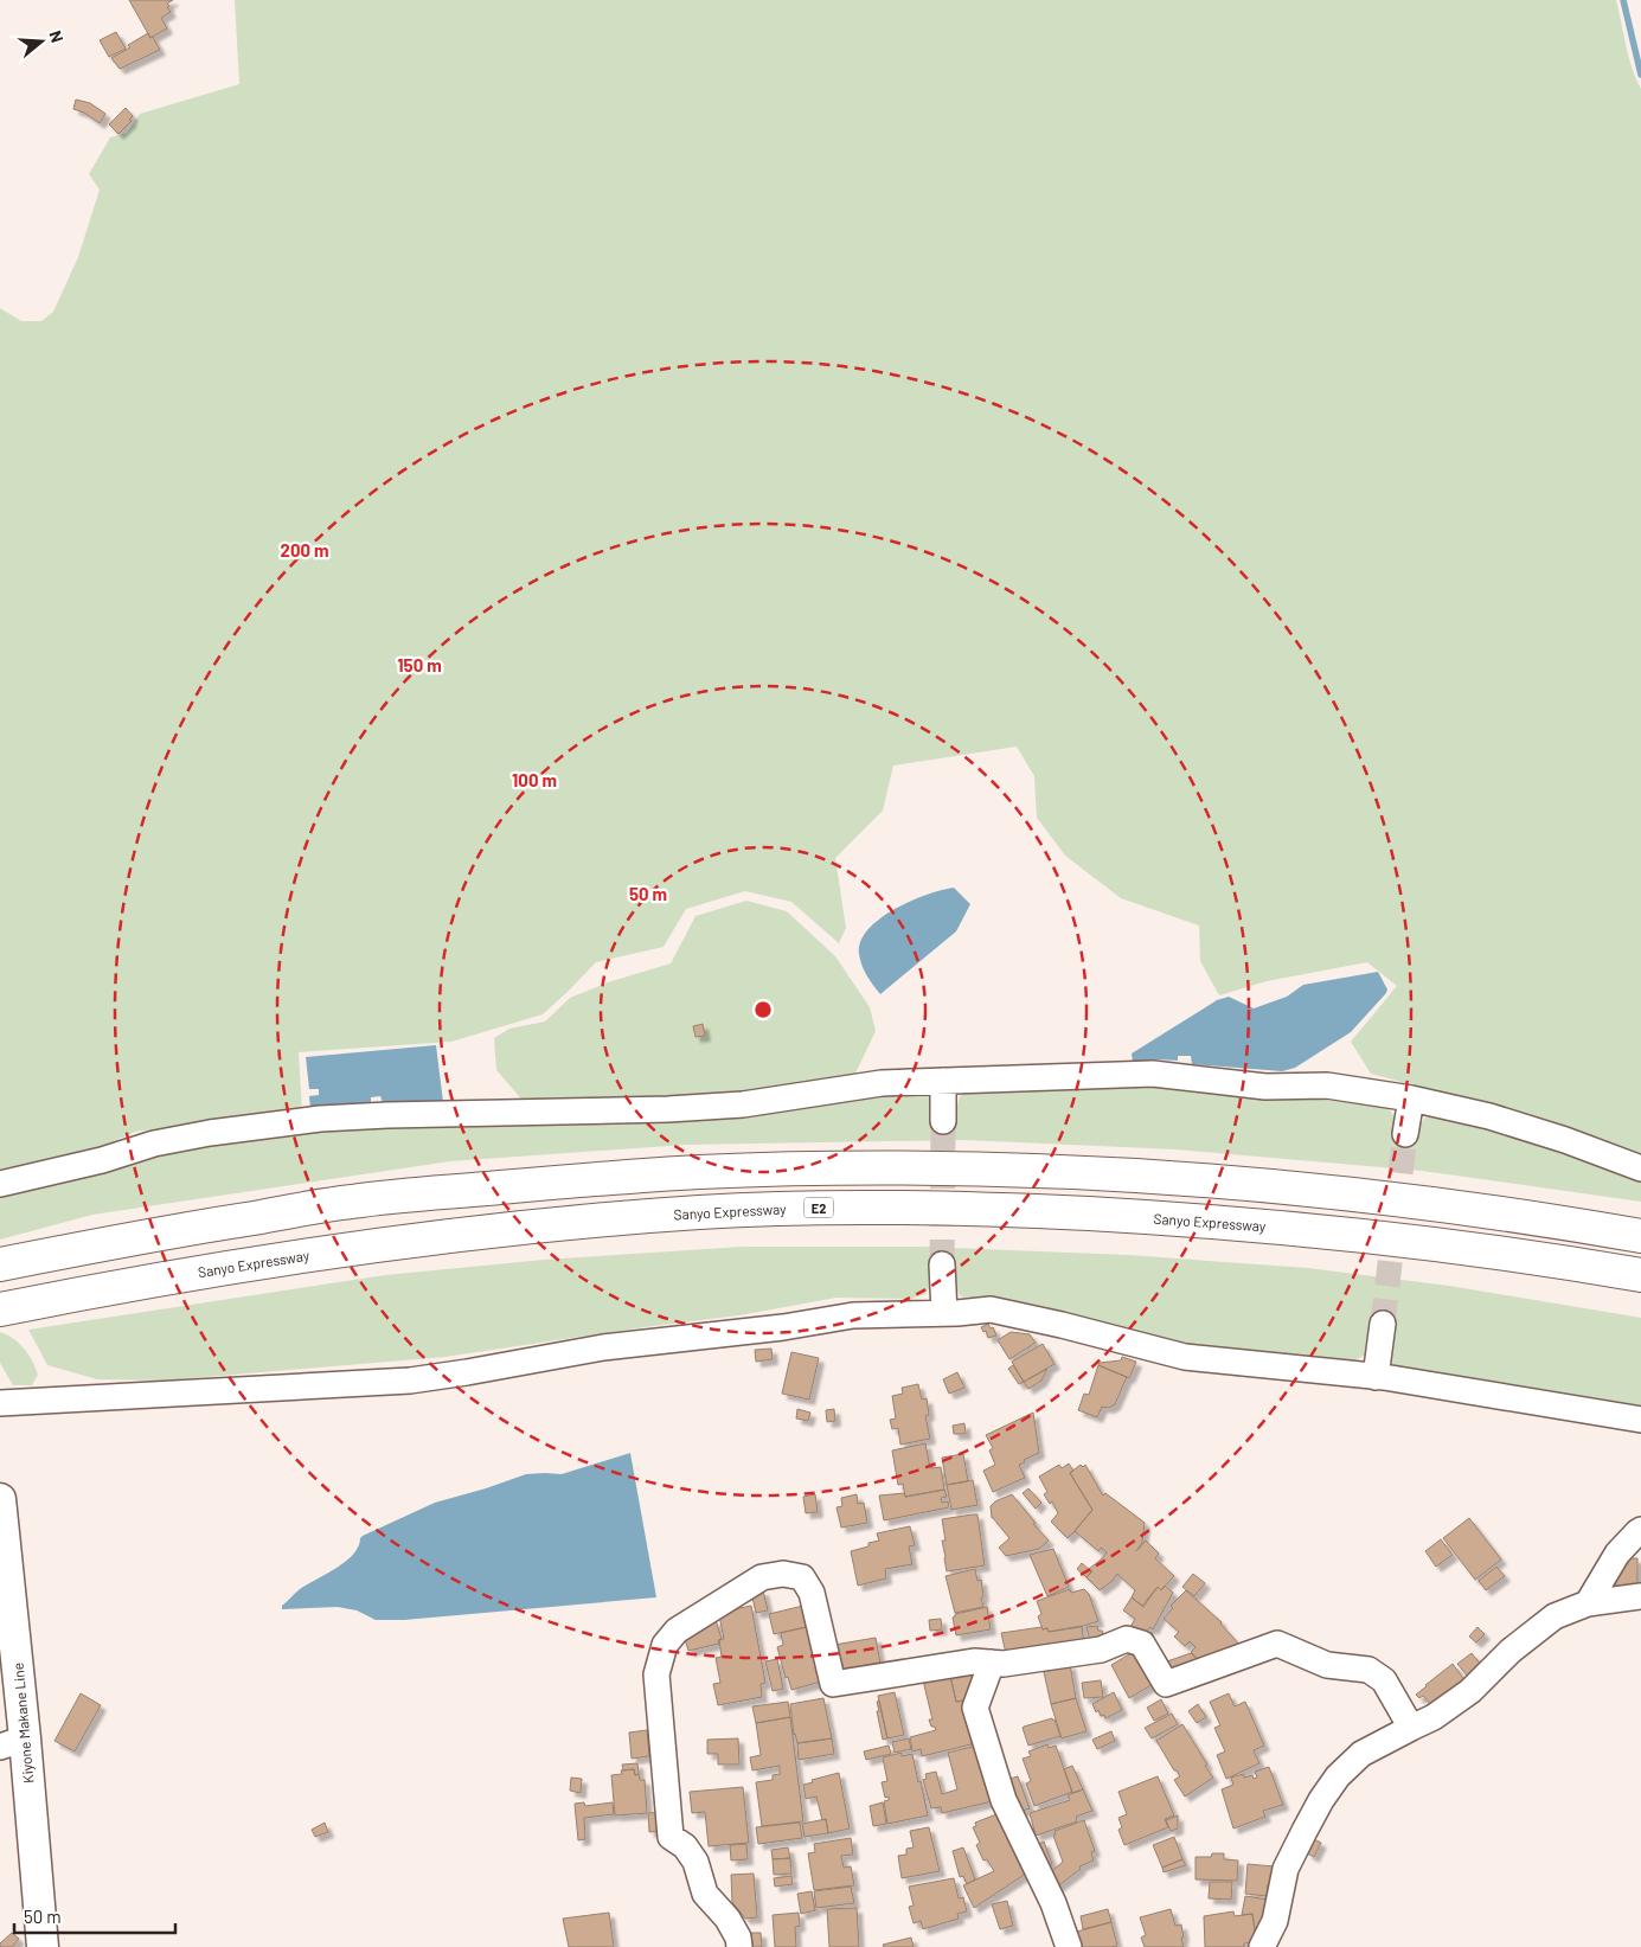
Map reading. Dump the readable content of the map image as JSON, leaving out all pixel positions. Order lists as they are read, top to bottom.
{
  "streets": {
    "highway": ["E2", "Sanyo Expressway"],
    "main road": ["Kiyone Makane Line"]
  },
  "scale_bar": "50 m",
  "north": "right",
  "rings": [
    "200 m",
    "150 m",
    "100 m",
    "50 m"
  ]
}
